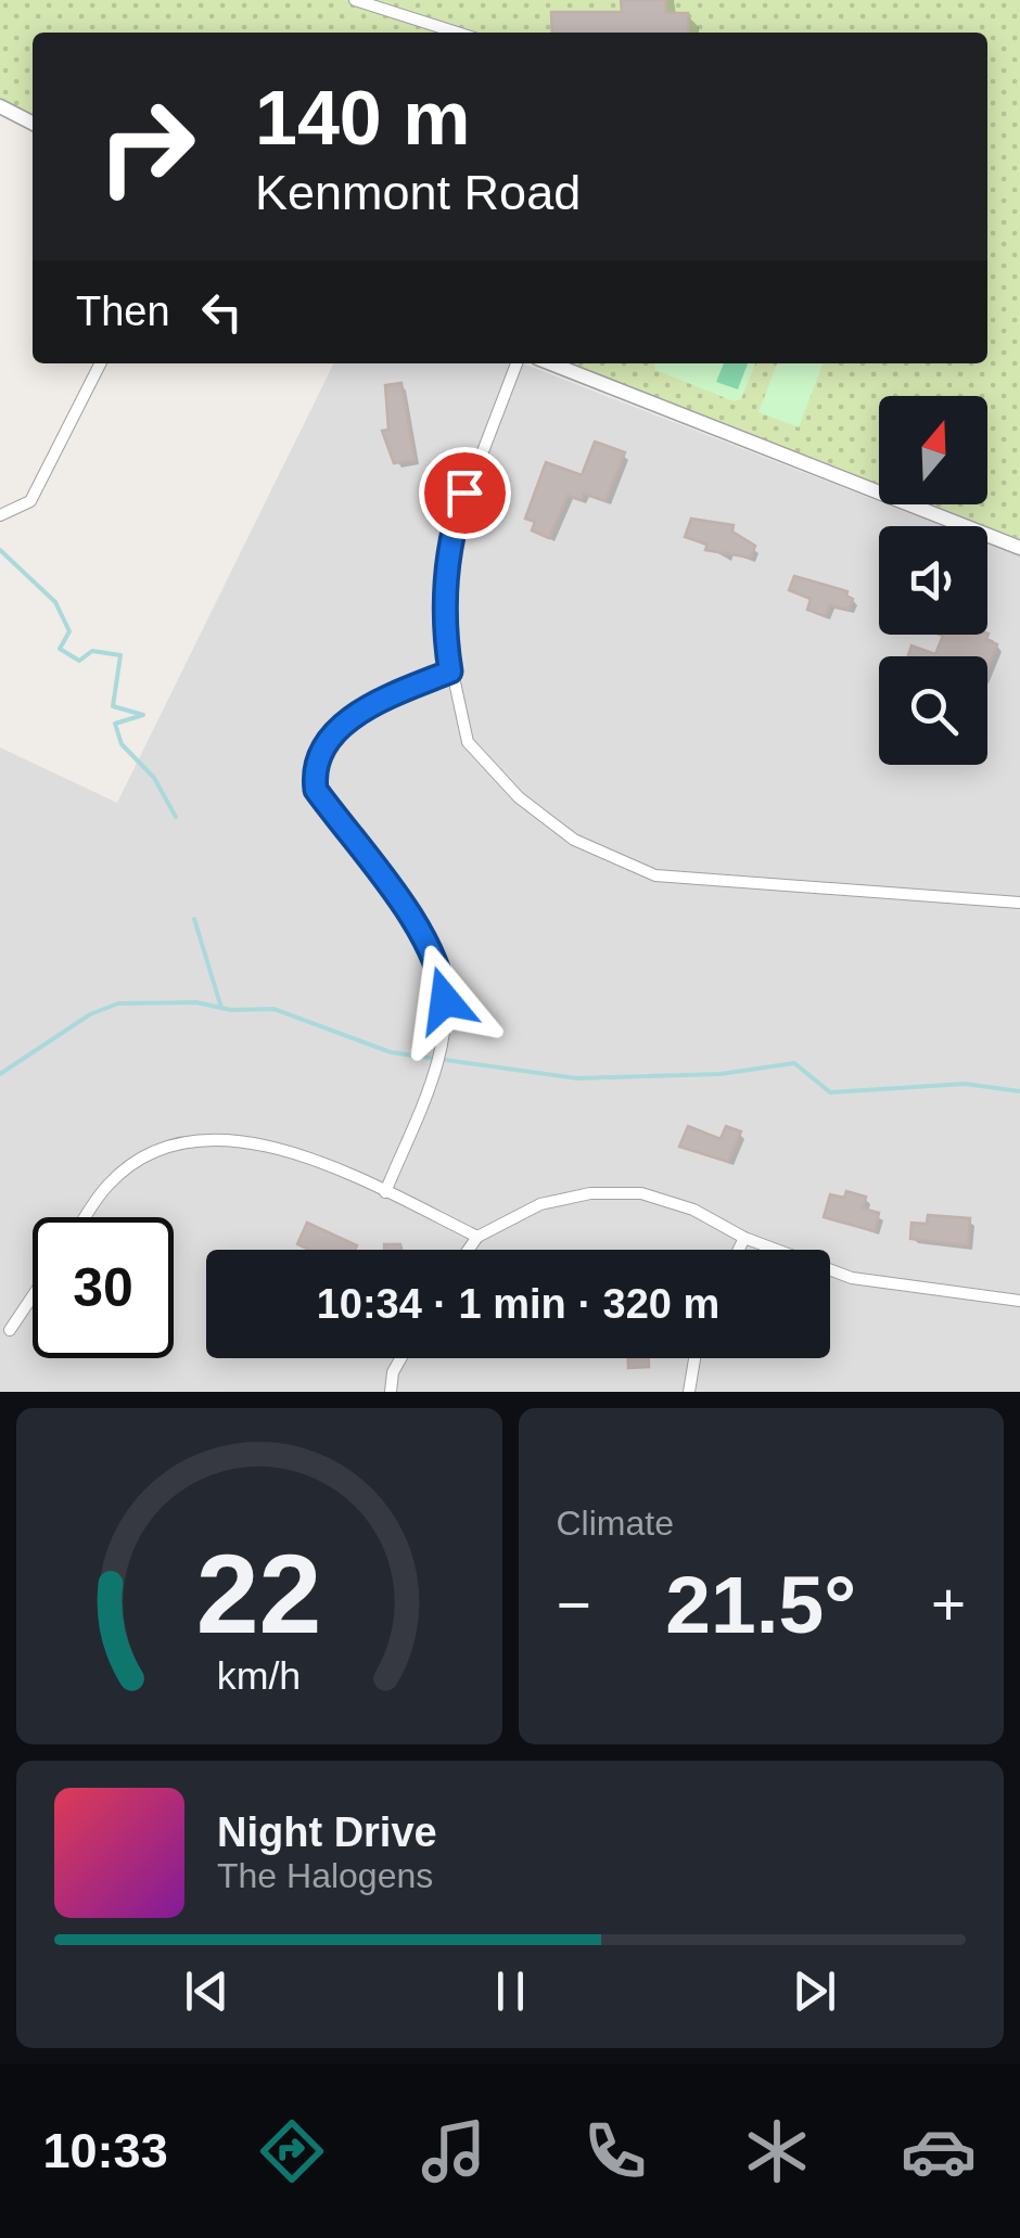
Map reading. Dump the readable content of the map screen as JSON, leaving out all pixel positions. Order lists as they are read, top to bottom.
{
  "north": "top",
  "page": {
    "turn": ["140 m", "Kenmont Road"],
    "then": "Then",
    "limit": "30",
    "trip": "10:34 · 1 min · 320 m",
    "tile": "Climate",
    "heat": ["−", "21.5°", "+"],
    "song": ["Night Drive", "The Halogens"],
    "tabs": "10:33",
    "gauge": ["22", "km/h"]
  }
}
